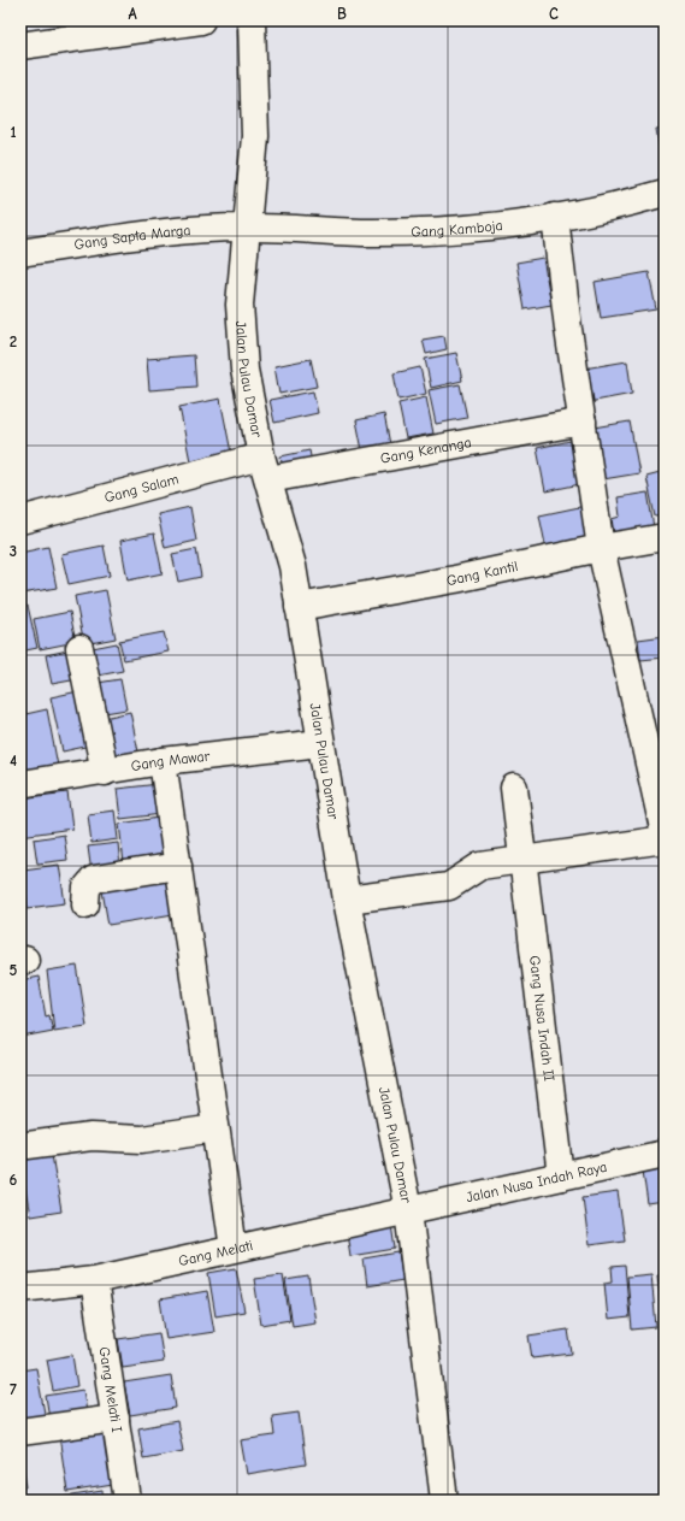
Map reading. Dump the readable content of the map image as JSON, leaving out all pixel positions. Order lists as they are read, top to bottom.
{
  "streets": {
    "street": [
      "Gang Kamboja",
      "Gang Sapta Marga",
      "Jalan Pulau Damar",
      "Gang Kenanga",
      "Gang Salam",
      "Gang Kantil",
      "Gang Mawar",
      "Gang Nusa Indah II",
      "Jalan Nusa Indah Raya",
      "Gang Melati",
      "Gang Melati I"
    ]
  },
  "crossings": [
    ["Gang Kamboja", "Gang Sapta Marga"],
    ["Gang Kamboja", "Jalan Pulau Damar"],
    ["Gang Sapta Marga", "Jalan Pulau Damar"],
    ["Jalan Pulau Damar", "Gang Kenanga"],
    ["Jalan Pulau Damar", "Gang Salam"],
    ["Jalan Pulau Damar", "Gang Kantil"],
    ["Jalan Pulau Damar", "Gang Mawar"],
    ["Jalan Pulau Damar", "Jalan Nusa Indah Raya"],
    ["Jalan Pulau Damar", "Gang Melati"],
    ["Gang Kenanga", "Gang Salam"],
    ["Gang Nusa Indah II", "Jalan Nusa Indah Raya"],
    ["Jalan Nusa Indah Raya", "Gang Melati"],
    ["Gang Melati", "Gang Melati I"]
  ],
  "grid": {
    "columns": ["A", "B", "C"],
    "rows": [
      "1",
      "2",
      "3",
      "4",
      "5",
      "6",
      "7"
    ]
  }
}
